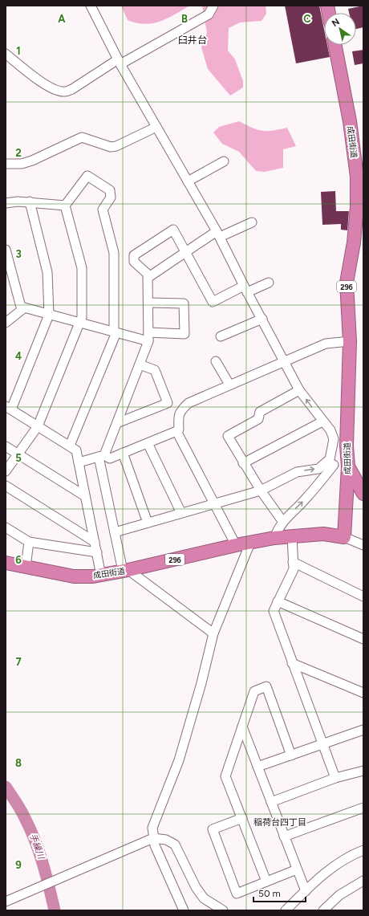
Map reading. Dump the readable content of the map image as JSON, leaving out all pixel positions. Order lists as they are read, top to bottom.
{
  "streets": {
    "highway": ["成田街道", "296"]
  },
  "districts": ["臼井台", "稲荷台四丁目"],
  "water": ["手繰川"],
  "scale_bar": "50 m",
  "north": "top left",
  "grid": {
    "columns": ["A", "B", "C"],
    "rows": [
      "1",
      "2",
      "3",
      "4",
      "5",
      "6",
      "7",
      "8",
      "9"
    ]
  }
}
